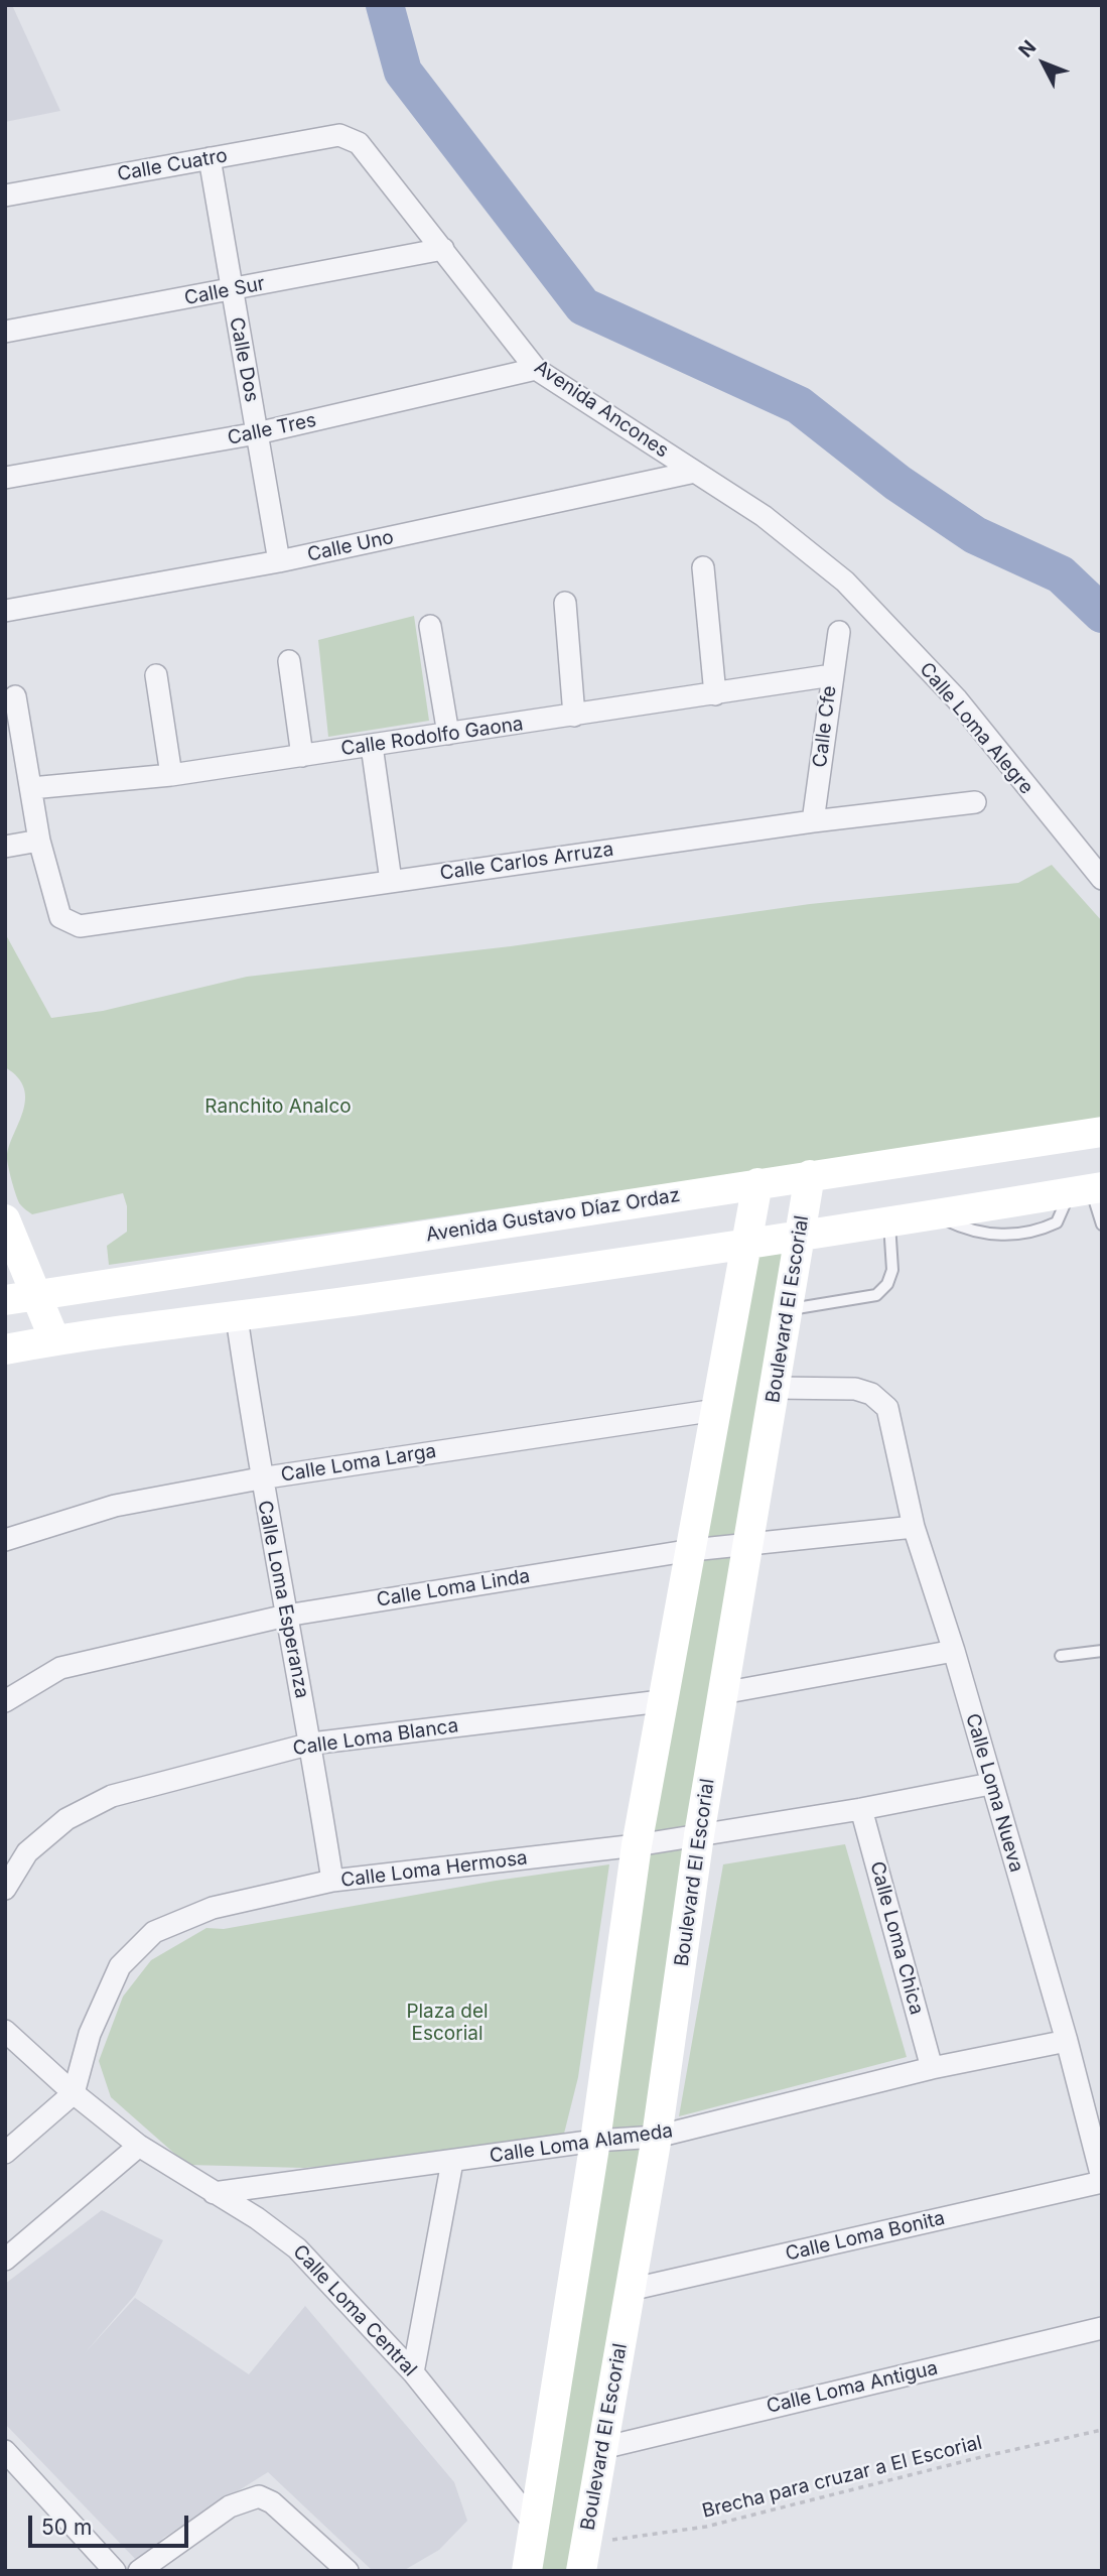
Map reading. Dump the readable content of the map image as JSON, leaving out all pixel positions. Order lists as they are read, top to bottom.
{
  "streets": {
    "street": [
      "Calle Cuatro",
      "Calle Sur",
      "Calle Dos",
      "Avenida Ancones",
      "Calle Tres",
      "Calle Uno",
      "Calle Cfe",
      "Calle Loma Alegre",
      "Calle Rodolfo Gaona",
      "Calle Carlos Arruza",
      "Avenida Gustavo Díaz Ordaz",
      "Boulevard El Escorial",
      "Calle Loma Larga",
      "Calle Loma Linda",
      "Calle Loma Esperanza",
      "Calle Loma Blanca",
      "Calle Loma Nueva",
      "Calle Loma Hermosa",
      "Calle Loma Chica",
      "Calle Loma Alameda",
      "Calle Loma Bonita",
      "Calle Loma Central",
      "Calle Loma Antigua"
    ],
    "path": ["Brecha para cruzar a El Escorial"]
  },
  "crossings": [
    ["Calle Cuatro", "Calle Dos"],
    ["Calle Cuatro", "Avenida Ancones"],
    ["Calle Sur", "Calle Dos"],
    ["Calle Sur", "Avenida Ancones"],
    ["Calle Dos", "Calle Tres"],
    ["Calle Dos", "Calle Uno"],
    ["Avenida Ancones", "Calle Tres"],
    ["Avenida Ancones", "Calle Uno"],
    ["Avenida Ancones", "Calle Loma Alegre"],
    ["Calle Cfe", "Calle Rodolfo Gaona"],
    ["Calle Cfe", "Calle Carlos Arruza"],
    ["Avenida Gustavo Díaz Ordaz", "Boulevard El Escorial"],
    ["Boulevard El Escorial", "Calle Loma Linda"],
    ["Boulevard El Escorial", "Calle Loma Nueva"],
    ["Boulevard El Escorial", "Calle Loma Hermosa"],
    ["Boulevard El Escorial", "Calle Loma Alameda"],
    ["Boulevard El Escorial", "Calle Loma Bonita"],
    ["Boulevard El Escorial", "Calle Loma Antigua"],
    ["Calle Loma Larga", "Calle Loma Esperanza"],
    ["Calle Loma Linda", "Calle Loma Esperanza"],
    ["Calle Loma Linda", "Calle Loma Nueva"],
    ["Calle Loma Esperanza", "Calle Loma Blanca"],
    ["Calle Loma Esperanza", "Calle Loma Hermosa"],
    ["Calle Loma Nueva", "Calle Loma Hermosa"],
    ["Calle Loma Nueva", "Calle Loma Alameda"],
    ["Calle Loma Nueva", "Calle Loma Bonita"],
    ["Calle Loma Hermosa", "Calle Loma Chica"],
    ["Calle Loma Hermosa", "Calle Loma Central"],
    ["Calle Loma Chica", "Calle Loma Alameda"],
    ["Calle Loma Alameda", "Calle Loma Central"]
  ],
  "parks": ["Ranchito Analco", "Plaza del Escorial"],
  "scale_bar": "50 m",
  "north": "top left"
}
